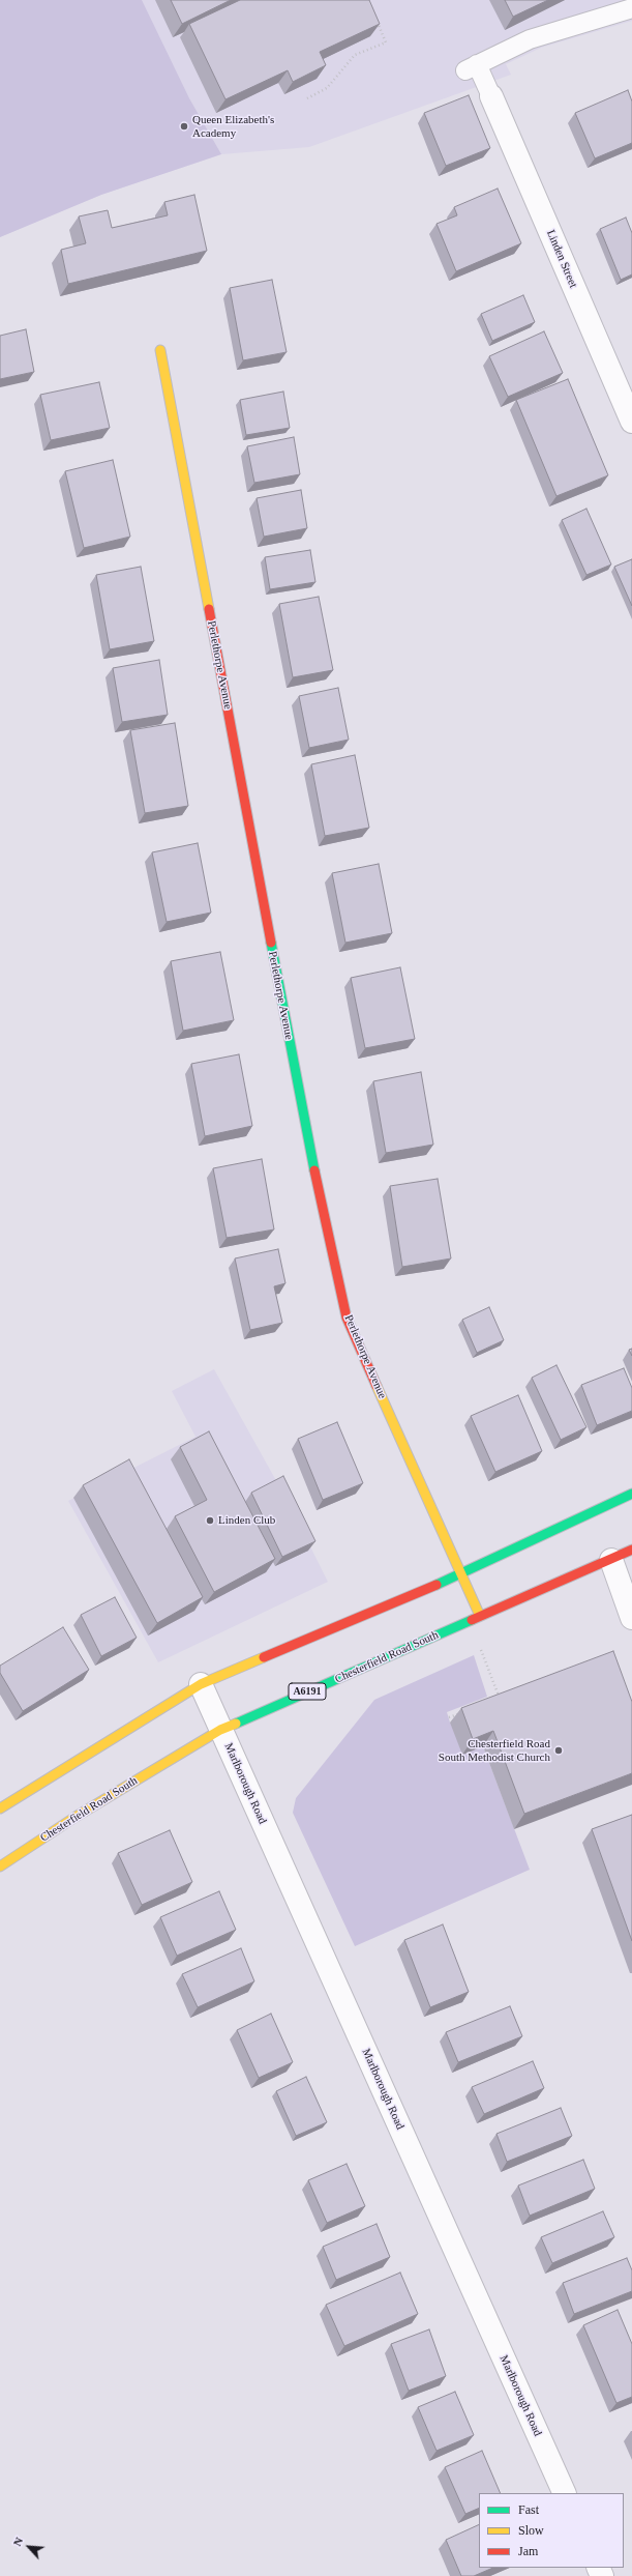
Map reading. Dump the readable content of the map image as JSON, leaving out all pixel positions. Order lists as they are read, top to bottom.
{
  "streets": {
    "main road": ["Perlethorpe Avenue", "Chesterfield Road South", "A6191"],
    "street": ["Linden Street", "Marlborough Road"]
  },
  "crossings": [
    ["Perlethorpe Avenue", "Chesterfield Road South"],
    ["Chesterfield Road South", "Marlborough Road"]
  ],
  "places": ["Queen Elizabeth's Academy", "Linden Club", "Chesterfield Road South Methodist Church"],
  "legend": ["Fast", "Slow", "Jam"],
  "north": "top left"
}
